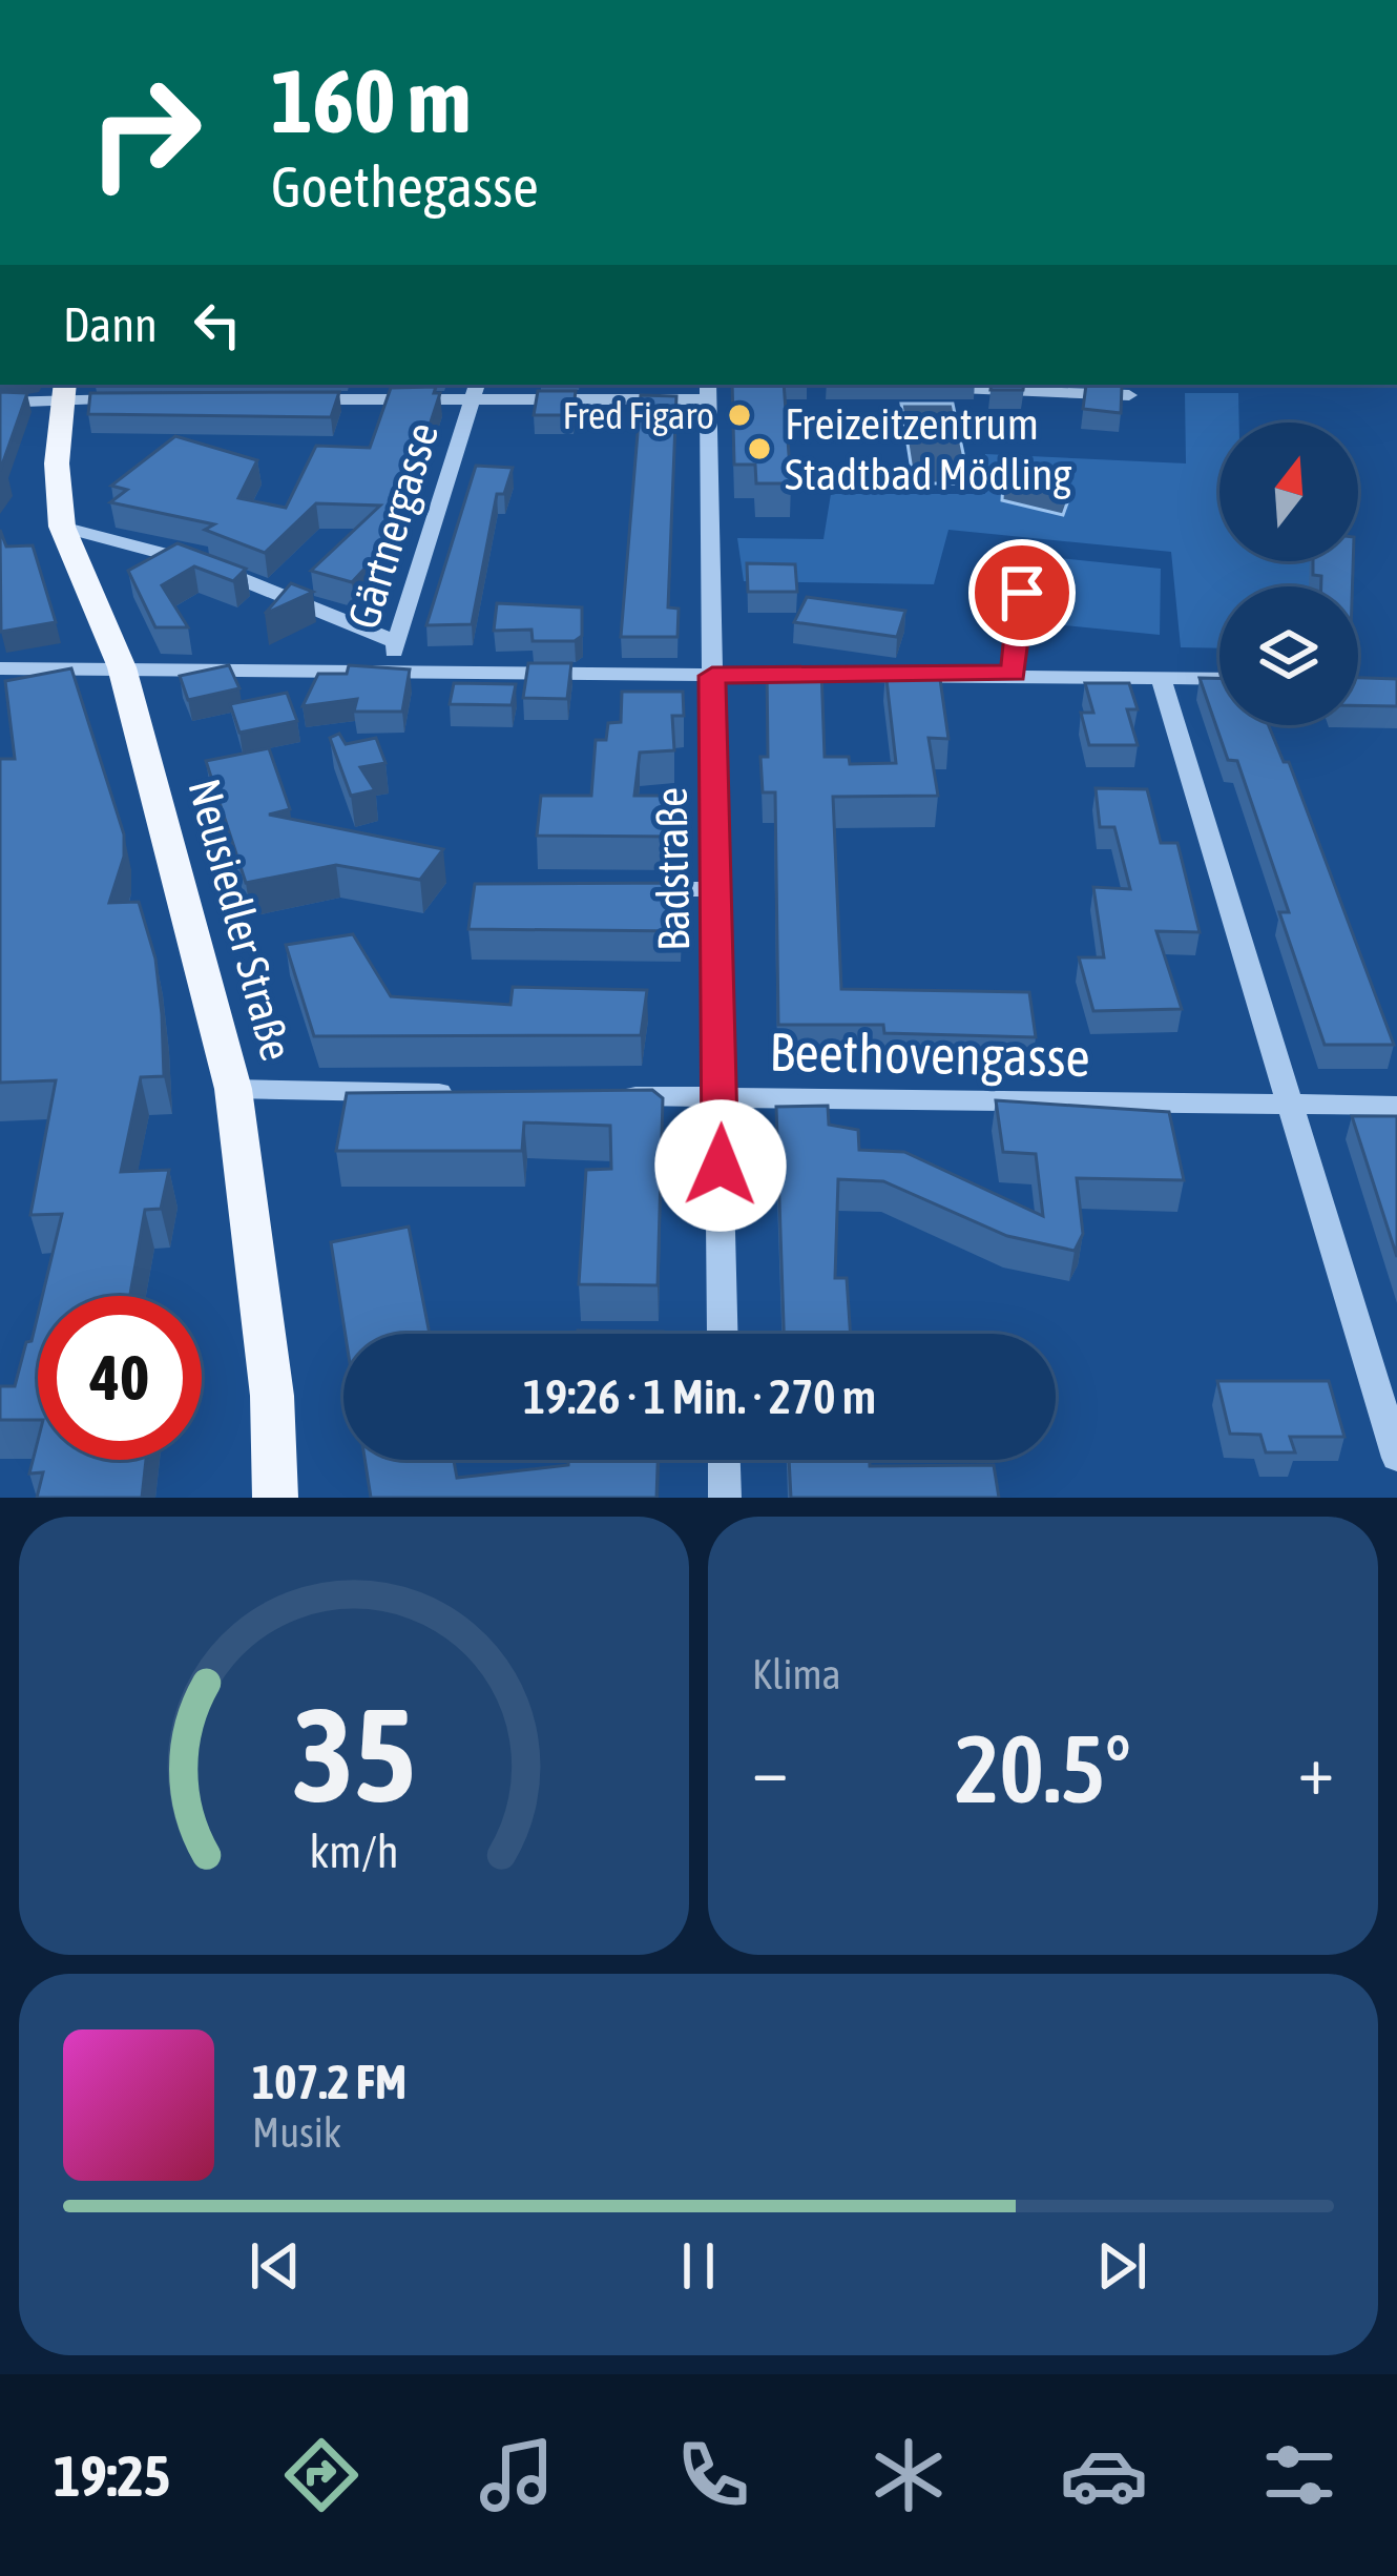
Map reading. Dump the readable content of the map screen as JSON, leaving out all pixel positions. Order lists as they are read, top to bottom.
{
  "streets": {
    "main road": ["Neusiedler Straße"],
    "street": ["Gärtnergasse", "Badstraße", "Beethovengasse"]
  },
  "crossings": [
    ["Badstraße", "Beethovengasse"]
  ],
  "places": ["Fred Figaro", "Freizeitzentrum Stadtbad Mödling"],
  "north": "top",
  "page": {
    "turn": ["160 m", "Goethegasse"],
    "then": "Dann",
    "limit": "40",
    "trip": "19:26 · 1 Min. · 270 m",
    "tile": "Klima",
    "heat": ["−", "20.5°", "+"],
    "song": ["107.2 FM", "Musik"],
    "tabs": "19:25",
    "gauge": ["35", "km/h"]
  }
}
